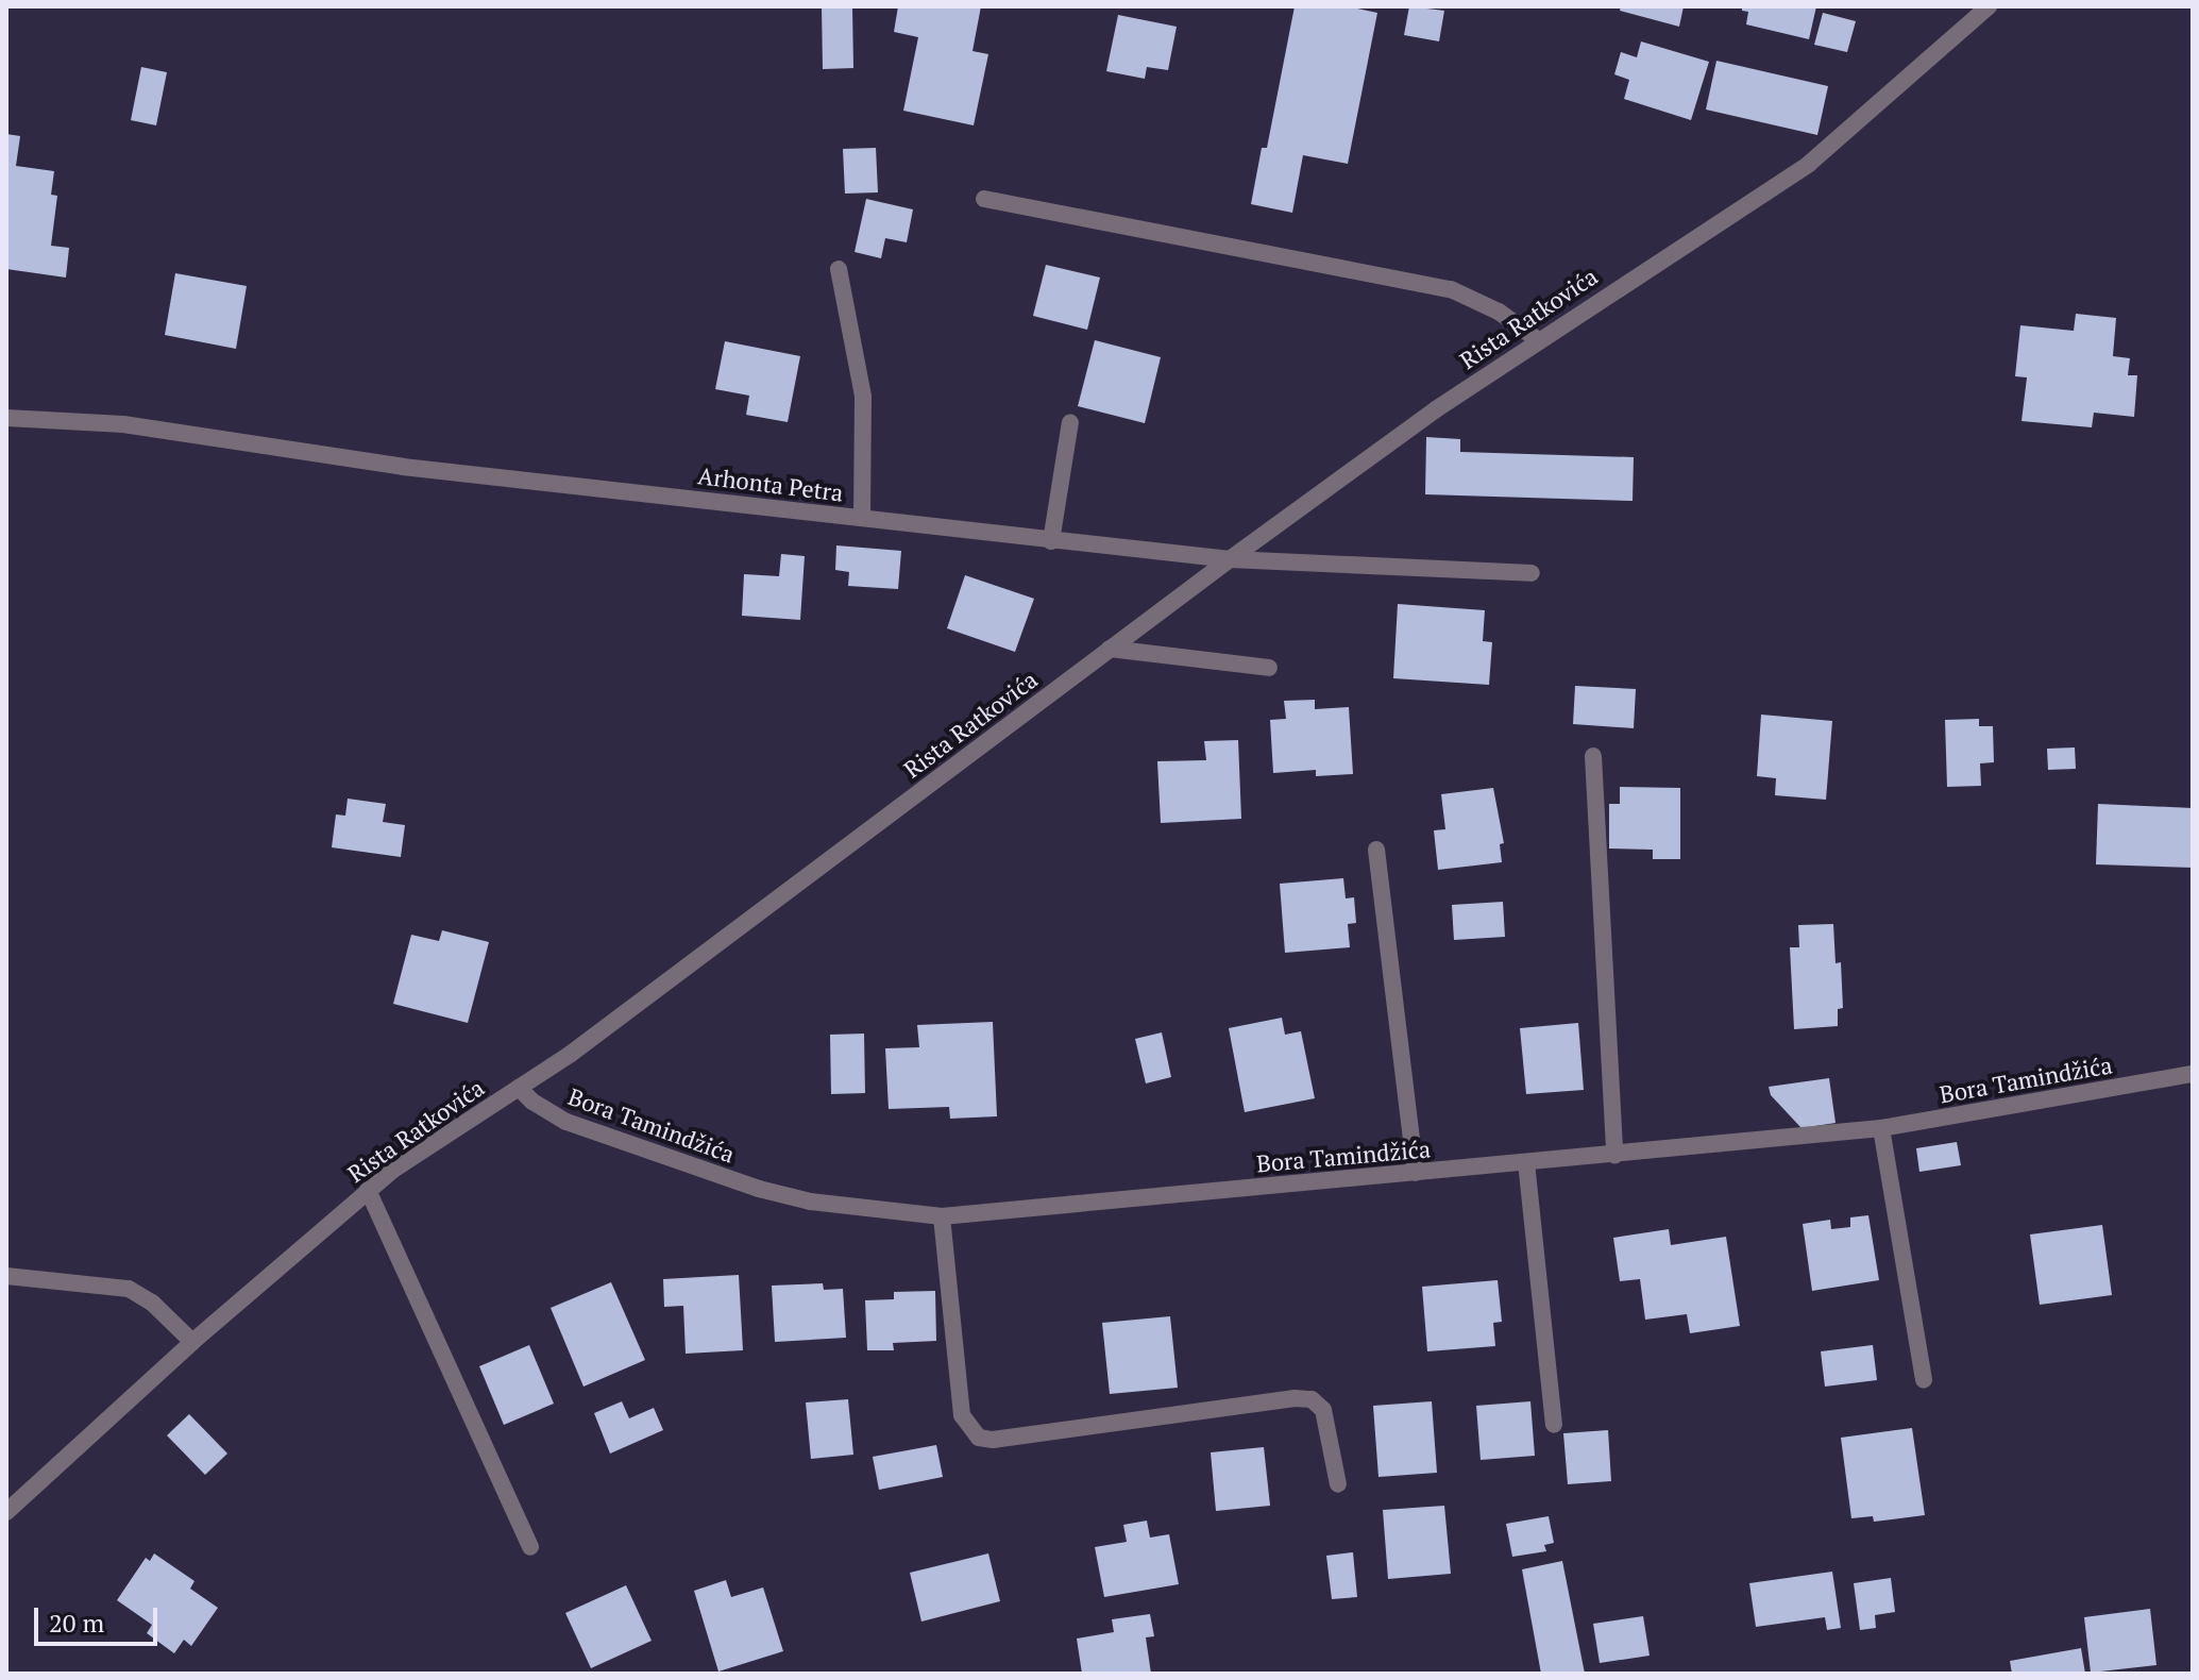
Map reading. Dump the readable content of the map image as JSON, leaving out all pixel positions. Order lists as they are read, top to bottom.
{
  "streets": {
    "street": ["Rista Ratkovića", "Arhonta Petra", "Bora Tamindžića"]
  },
  "crossings": [
    ["Rista Ratkovića", "Arhonta Petra"],
    ["Rista Ratkovića", "Bora Tamindžića"]
  ],
  "scale_bar": "20 m"
}
